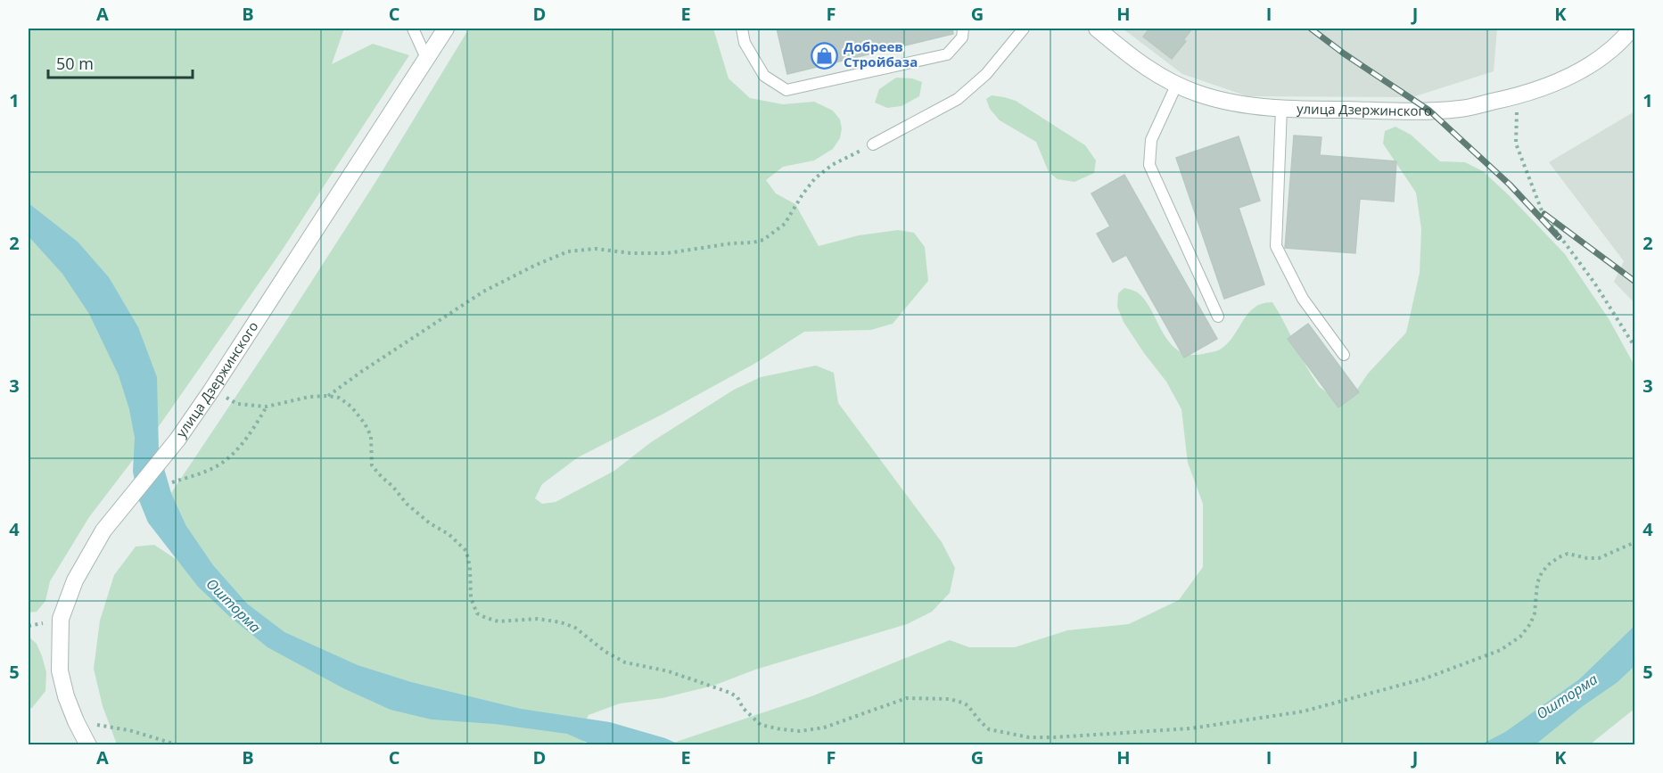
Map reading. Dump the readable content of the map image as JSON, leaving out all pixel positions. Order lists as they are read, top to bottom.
{
  "streets": {
    "street": ["улица Дзержинского"]
  },
  "water": ["Ошторма"],
  "places": {
    "shop": ["Добреев Стройбаза"]
  },
  "scale_bar": "50 m",
  "grid": {
    "columns": [
      "A",
      "B",
      "C",
      "D",
      "E",
      "F",
      "G",
      "H",
      "I",
      "J",
      "K"
    ],
    "rows": [
      "1",
      "2",
      "3",
      "4",
      "5"
    ]
  }
}
